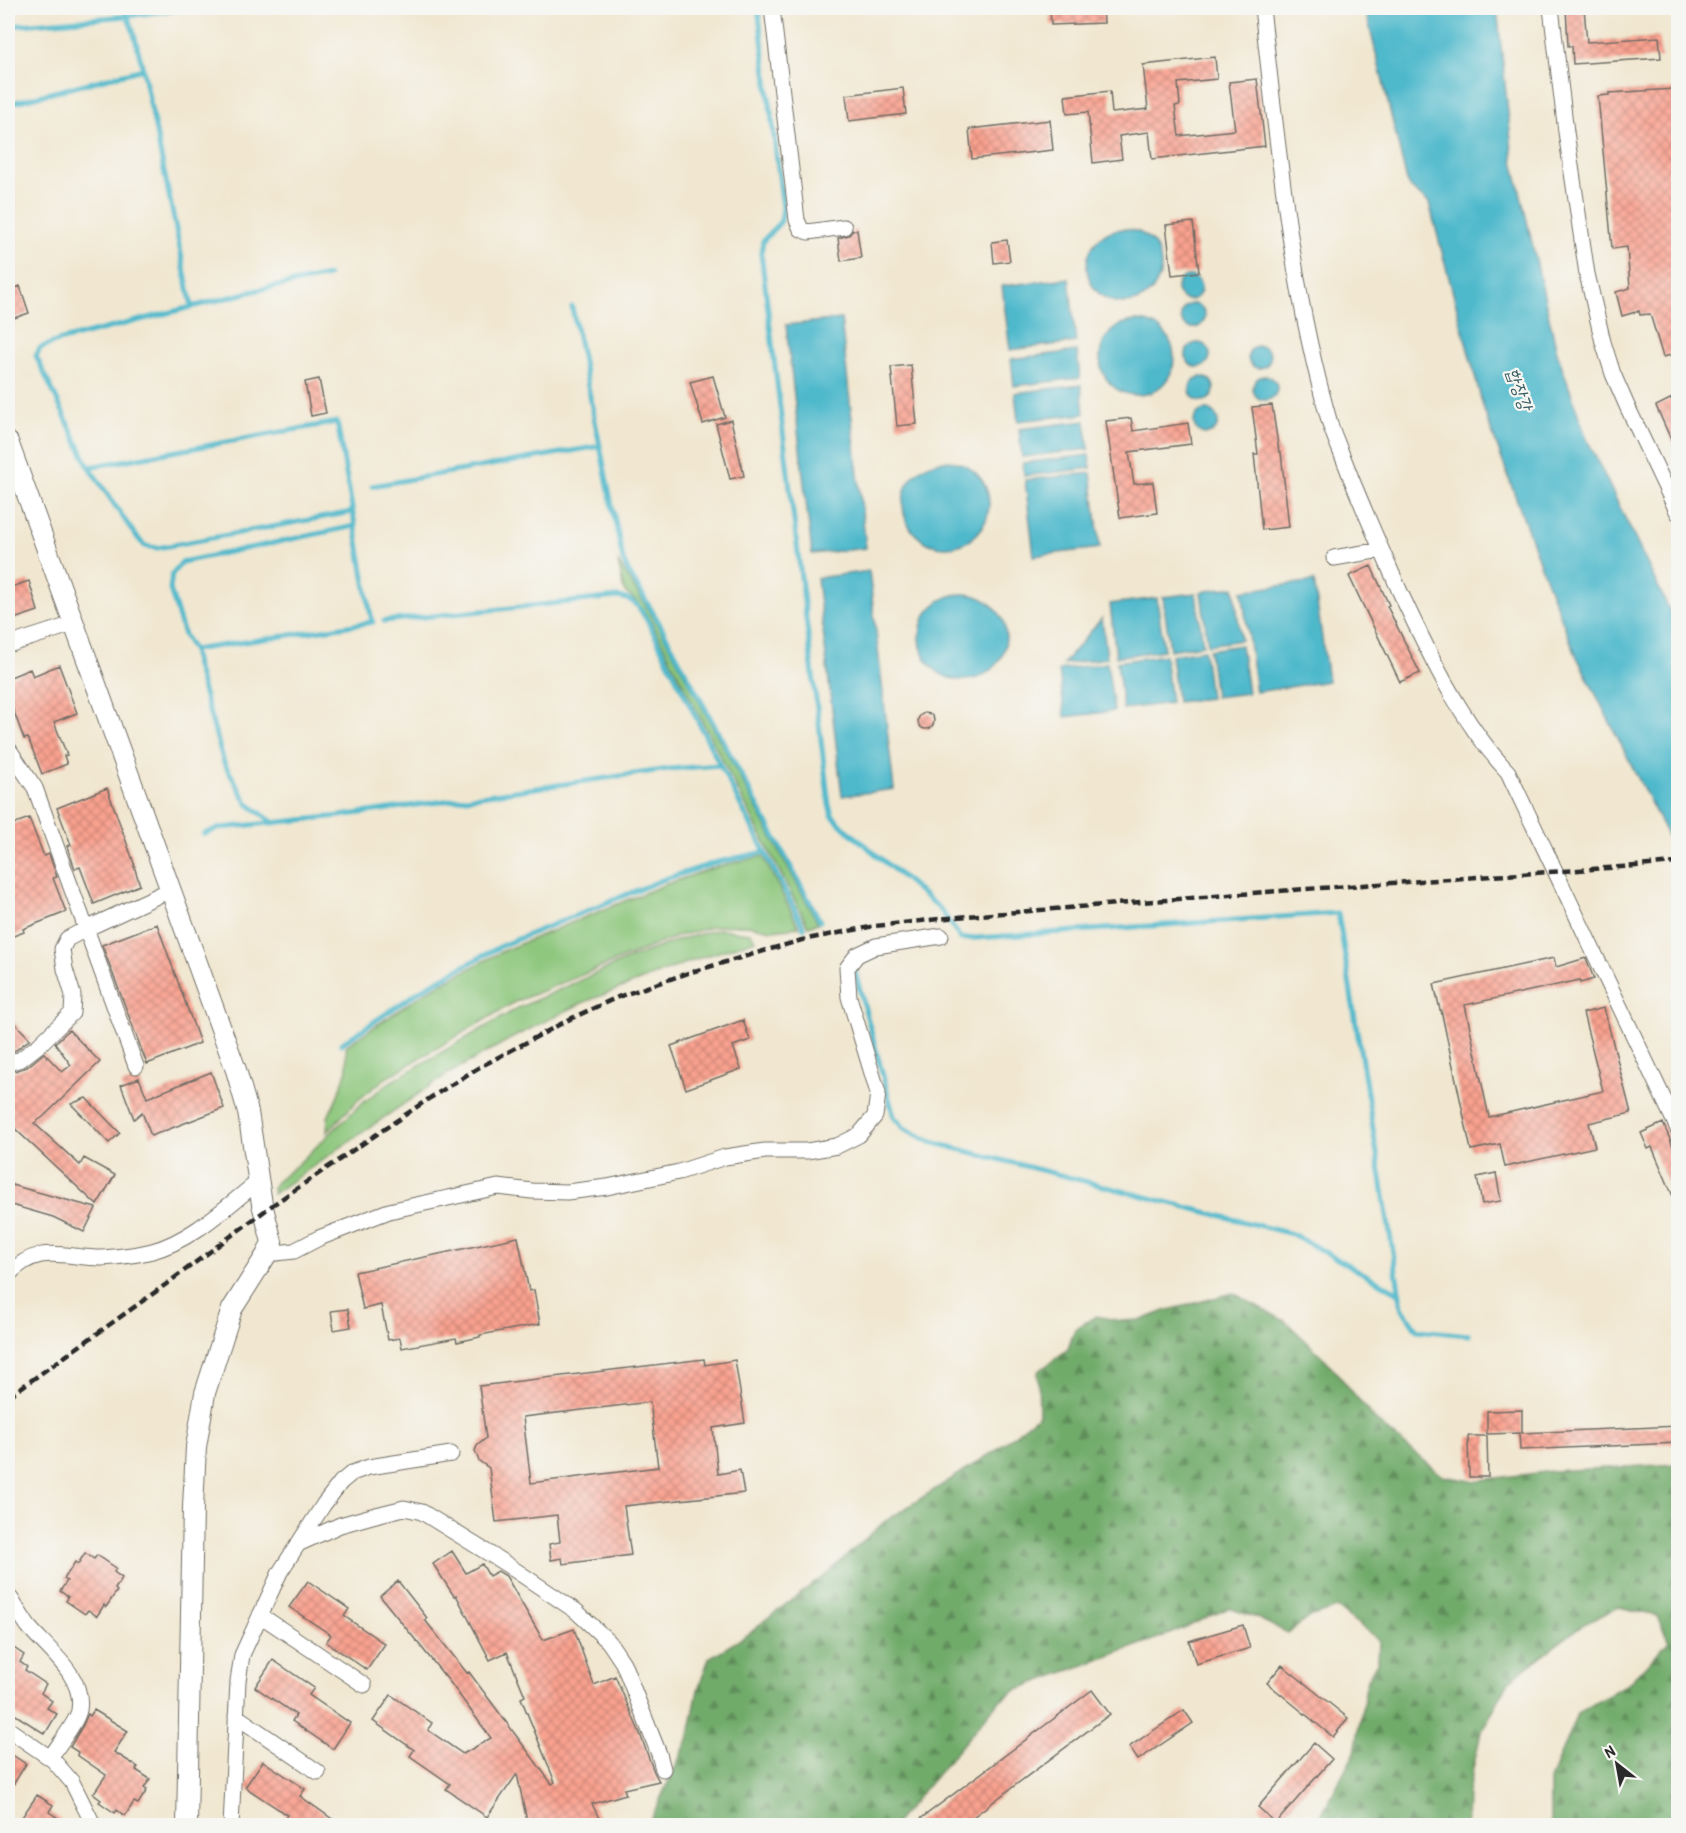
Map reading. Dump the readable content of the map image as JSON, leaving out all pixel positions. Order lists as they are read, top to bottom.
{
  "water": ["합장강"],
  "north": "top left"
}
